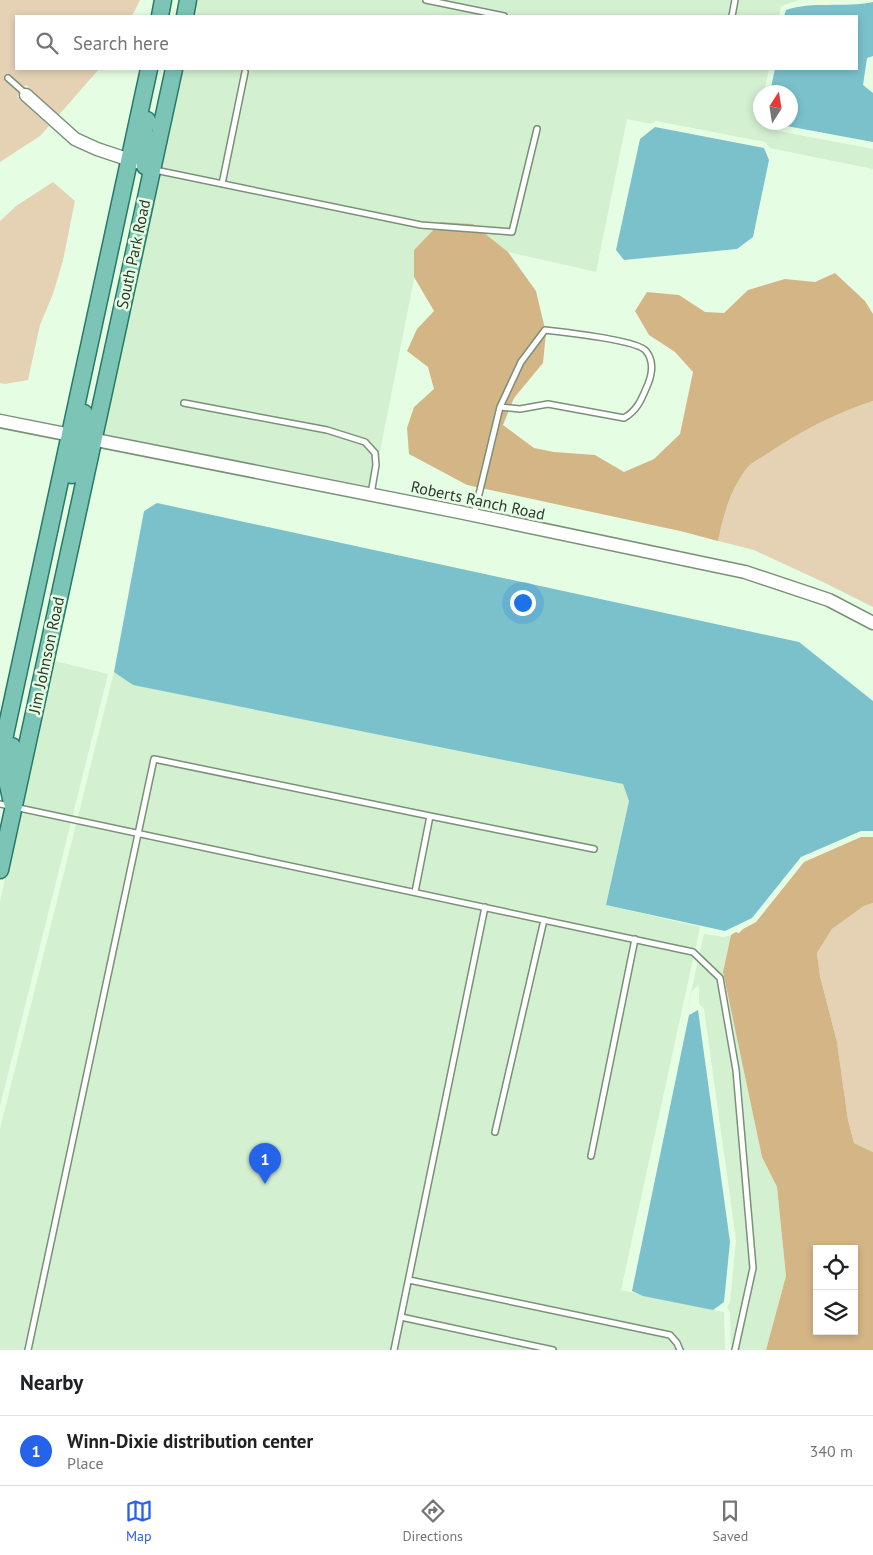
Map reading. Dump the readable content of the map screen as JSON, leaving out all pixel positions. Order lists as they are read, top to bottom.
{
  "streets": {
    "main road": ["South Park Road", "Jim Johnson Road"],
    "street": ["Roberts Ranch Road"]
  },
  "crossings": [
    ["South Park Road", "Roberts Ranch Road"],
    ["South Park Road", "Jim Johnson Road"],
    ["Roberts Ranch Road", "Jim Johnson Road"]
  ],
  "north": "top",
  "page": {
    "search": "Search here",
    "pins": "1",
    "heading": "Nearby",
    "list": [
      {
        "mark": "1",
        "name": "Winn-Dixie distribution center",
        "note": "Place",
        "value": "340 m"
      }
    ],
    "nav": ["Map", "Directions", "Saved"]
  }
}
